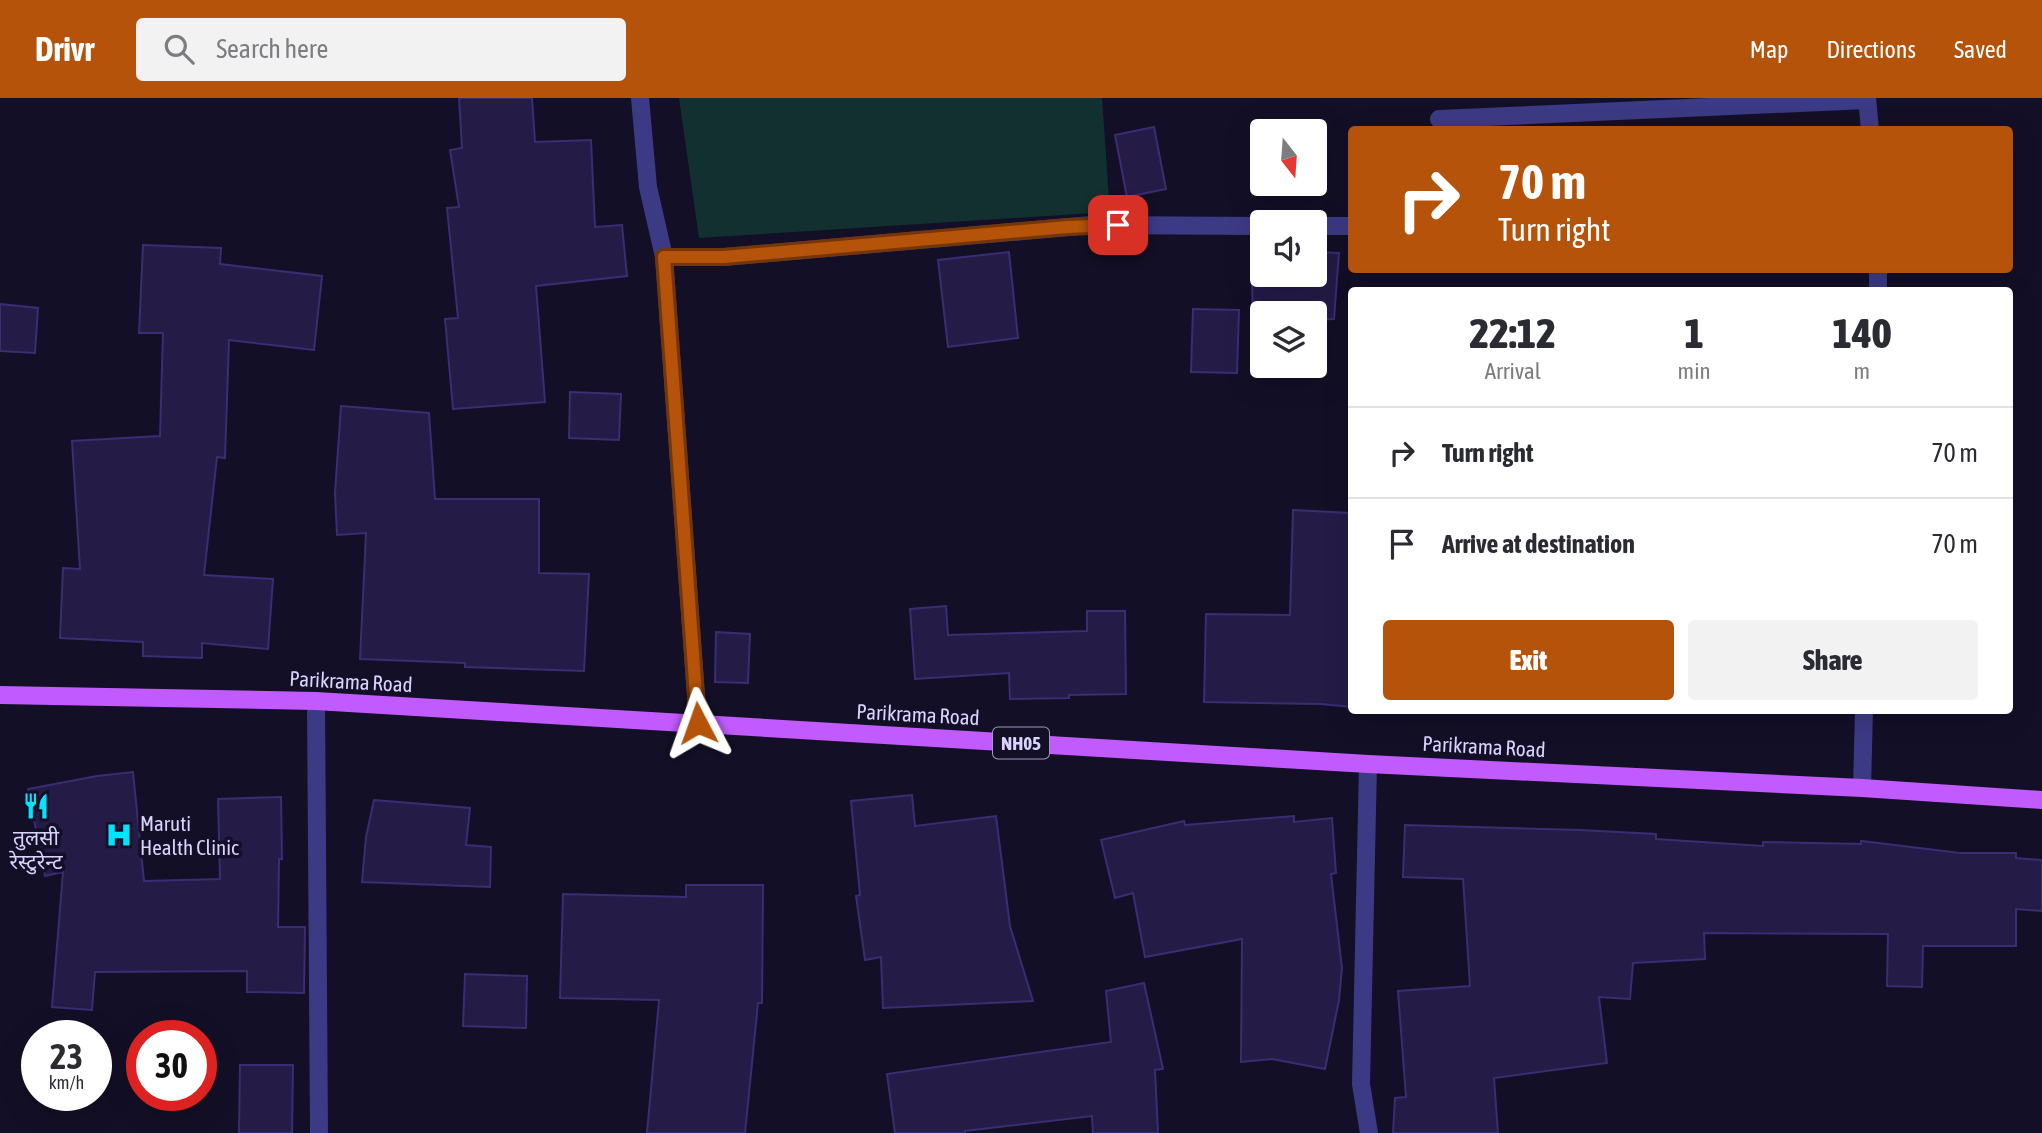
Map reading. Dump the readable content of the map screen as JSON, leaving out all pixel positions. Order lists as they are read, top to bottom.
{
  "streets": {
    "main road": ["Parikrama Road", "NH05"]
  },
  "places": {
    "restaurant": ["तुलसी रेस्टुरेन्ट"],
    "hospital": ["Maruti Health Clinic"]
  },
  "north": "bottom",
  "page": {
    "header": "Drivr",
    "search": "Search here",
    "nav": ["Map", "Directions", "Saved"],
    "turn": ["70 m", "Turn right"],
    "eta": [
      "22:12",
      "Arrival",
      "1",
      "min",
      "140",
      "m"
    ],
    "list": [
      {
        "name": "Turn right",
        "value": "70 m"
      },
      {
        "name": "Arrive at destination",
        "value": "70 m"
      }
    ],
    "buttons": ["Exit", "Share"],
    "speed": "23 km/h",
    "limit": "30"
  }
}
